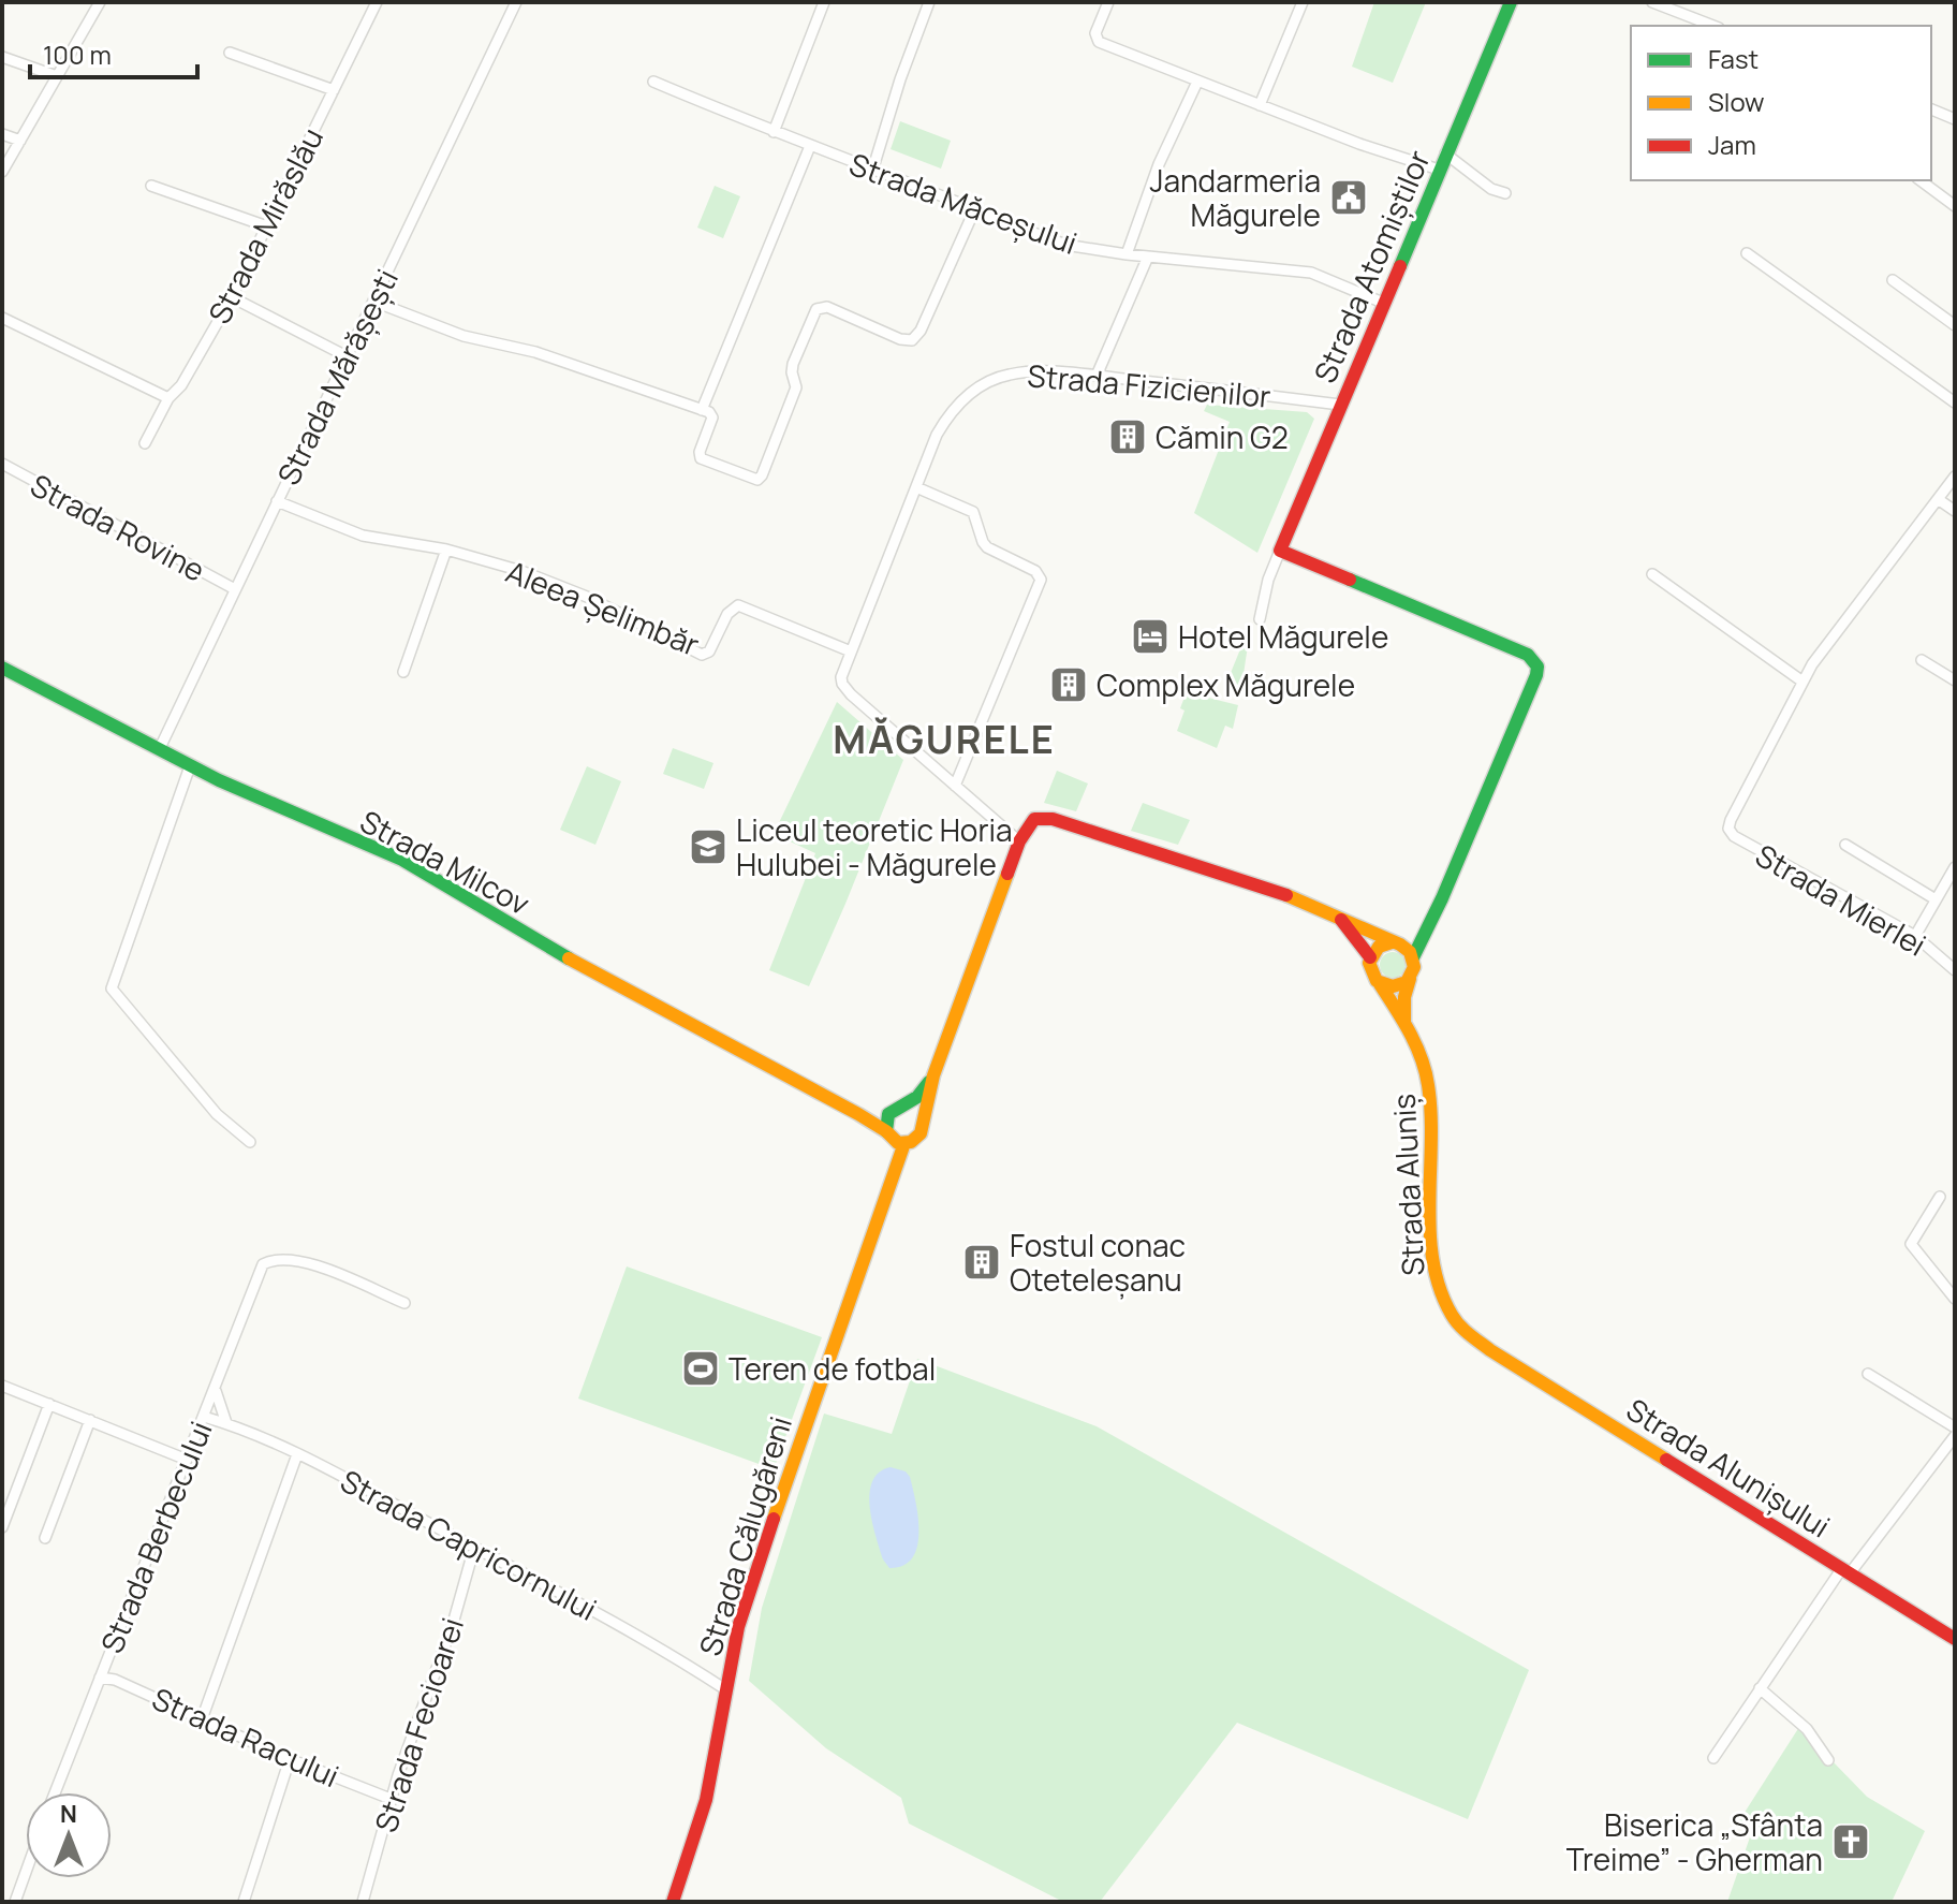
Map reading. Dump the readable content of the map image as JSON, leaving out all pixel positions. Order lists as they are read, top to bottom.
{
  "streets": {
    "main road": [
      "Strada Atomiștilor",
      "Strada Milcov",
      "Strada Aluniș",
      "Strada Alunișului",
      "Strada Călugăreni"
    ],
    "street": [
      "Strada Măceșului",
      "Strada Mirăslău",
      "Strada Mărășești",
      "Strada Fizicienilor",
      "Strada Rovine",
      "Aleea Șelimbăr",
      "Strada Mierlei",
      "Strada Berbecului",
      "Strada Capricornului",
      "Strada Fecioarei",
      "Strada Racului"
    ]
  },
  "crossings": [
    ["Strada Măceșului", "Strada Atomiștilor"],
    ["Strada Atomiștilor", "Strada Fizicienilor"],
    ["Strada Mărășești", "Strada Rovine"],
    ["Strada Mărășești", "Aleea Șelimbăr"],
    ["Strada Mărășești", "Strada Milcov"],
    ["Strada Fizicienilor", "Aleea Șelimbăr"],
    ["Strada Milcov", "Strada Călugăreni"],
    ["Strada Aluniș", "Strada Alunișului"],
    ["Strada Călugăreni", "Strada Capricornului"],
    ["Strada Berbecului", "Strada Capricornului"],
    ["Strada Berbecului", "Strada Racului"],
    ["Strada Capricornului", "Strada Fecioarei"],
    ["Strada Fecioarei", "Strada Racului"]
  ],
  "districts": ["MĂGURELE"],
  "places": {
    "public building": ["Jandarmeria Măgurele"],
    "building": ["Cămin G2", "Complex Măgurele", "Fostul conac Oteteleșanu"],
    "hotel": ["Hotel Măgurele"],
    "school or university": ["Liceul teoretic Horia Hulubei - Măgurele"],
    "sports": ["Teren de fotbal"],
    "church": ["Biserica „Sfânta Treime” - Gherman"]
  },
  "legend": ["Fast", "Slow", "Jam"],
  "scale_bar": "100 m",
  "north": "top"
}
